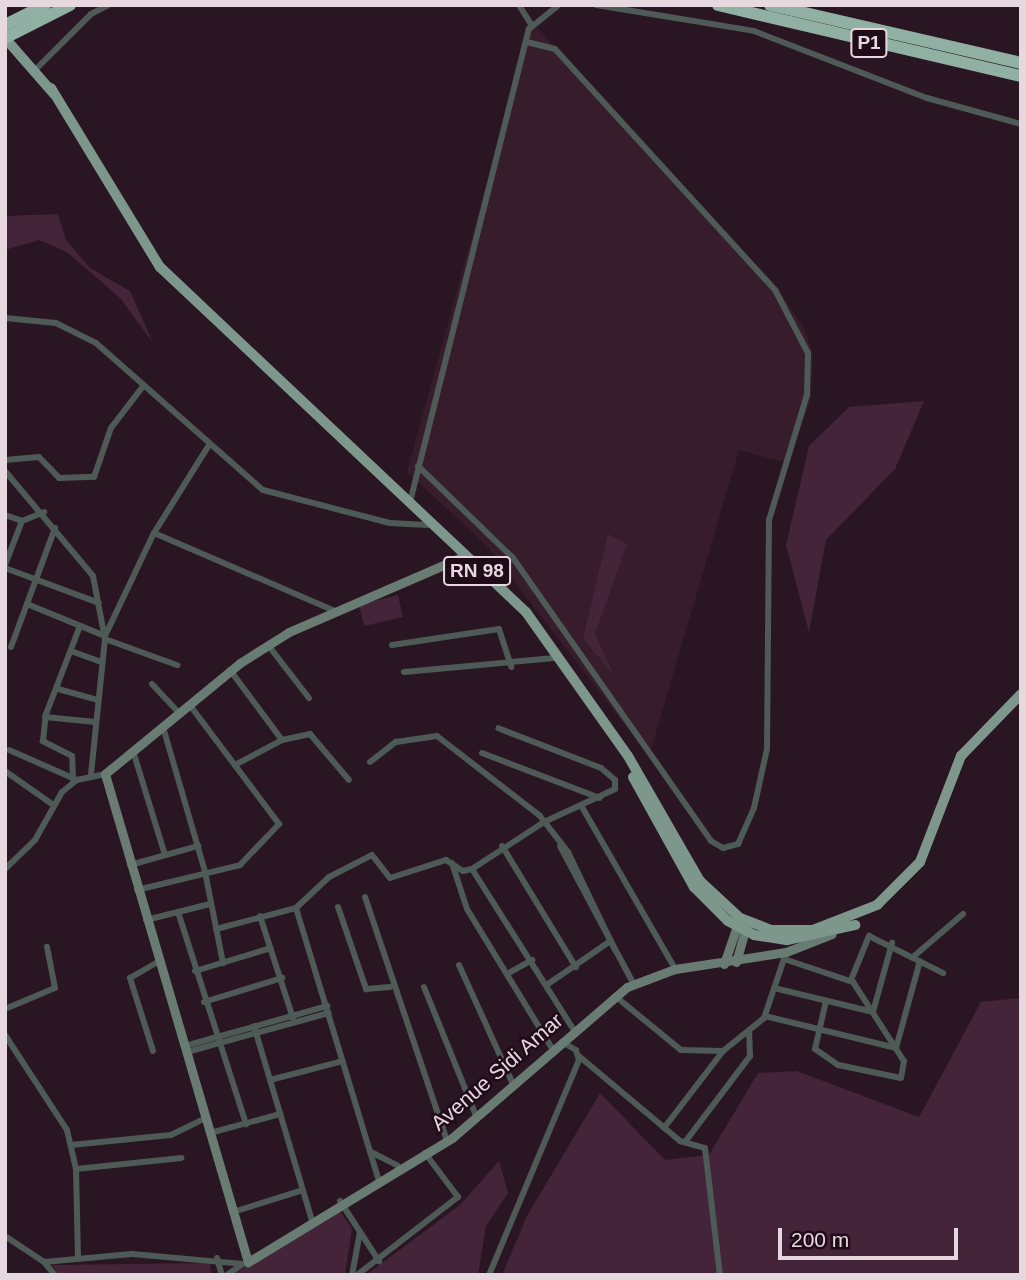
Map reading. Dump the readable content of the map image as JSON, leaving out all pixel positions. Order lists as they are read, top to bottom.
{
  "streets": {
    "highway": ["P1"],
    "main road": ["RN 98"],
    "street": ["Avenue Sidi Amar"]
  },
  "crossings": [
    ["RN 98", "Avenue Sidi Amar"]
  ],
  "scale_bar": "200 m"
}
